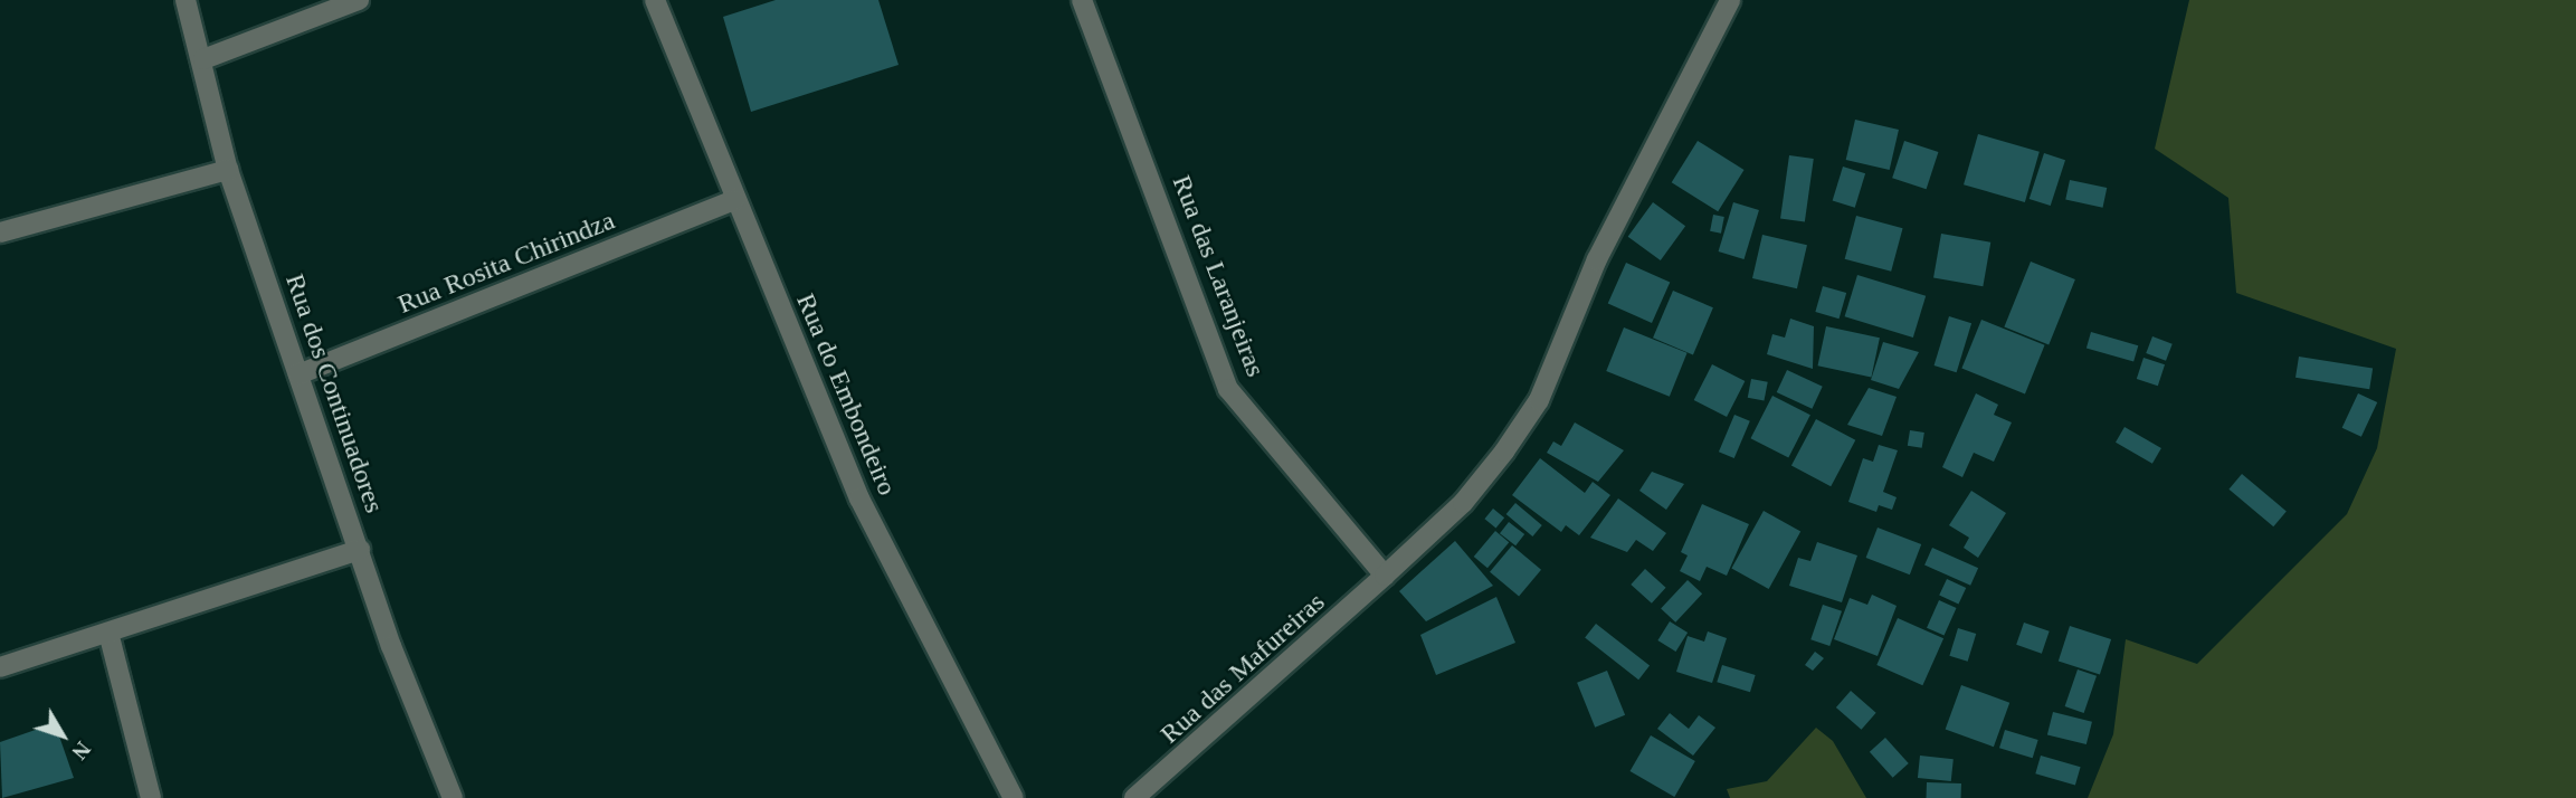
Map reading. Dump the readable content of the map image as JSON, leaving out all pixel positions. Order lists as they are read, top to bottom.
{
  "streets": {
    "street": [
      "Rua Rosita Chirindza",
      "Rua das Laranjeiras",
      "Rua dos Continuadores",
      "Rua do Embondeiro",
      "Rua das Mafureiras"
    ]
  },
  "crossings": [
    ["Rua Rosita Chirindza", "Rua dos Continuadores"],
    ["Rua Rosita Chirindza", "Rua do Embondeiro"],
    ["Rua das Laranjeiras", "Rua das Mafureiras"]
  ],
  "north": "bottom right"
}
